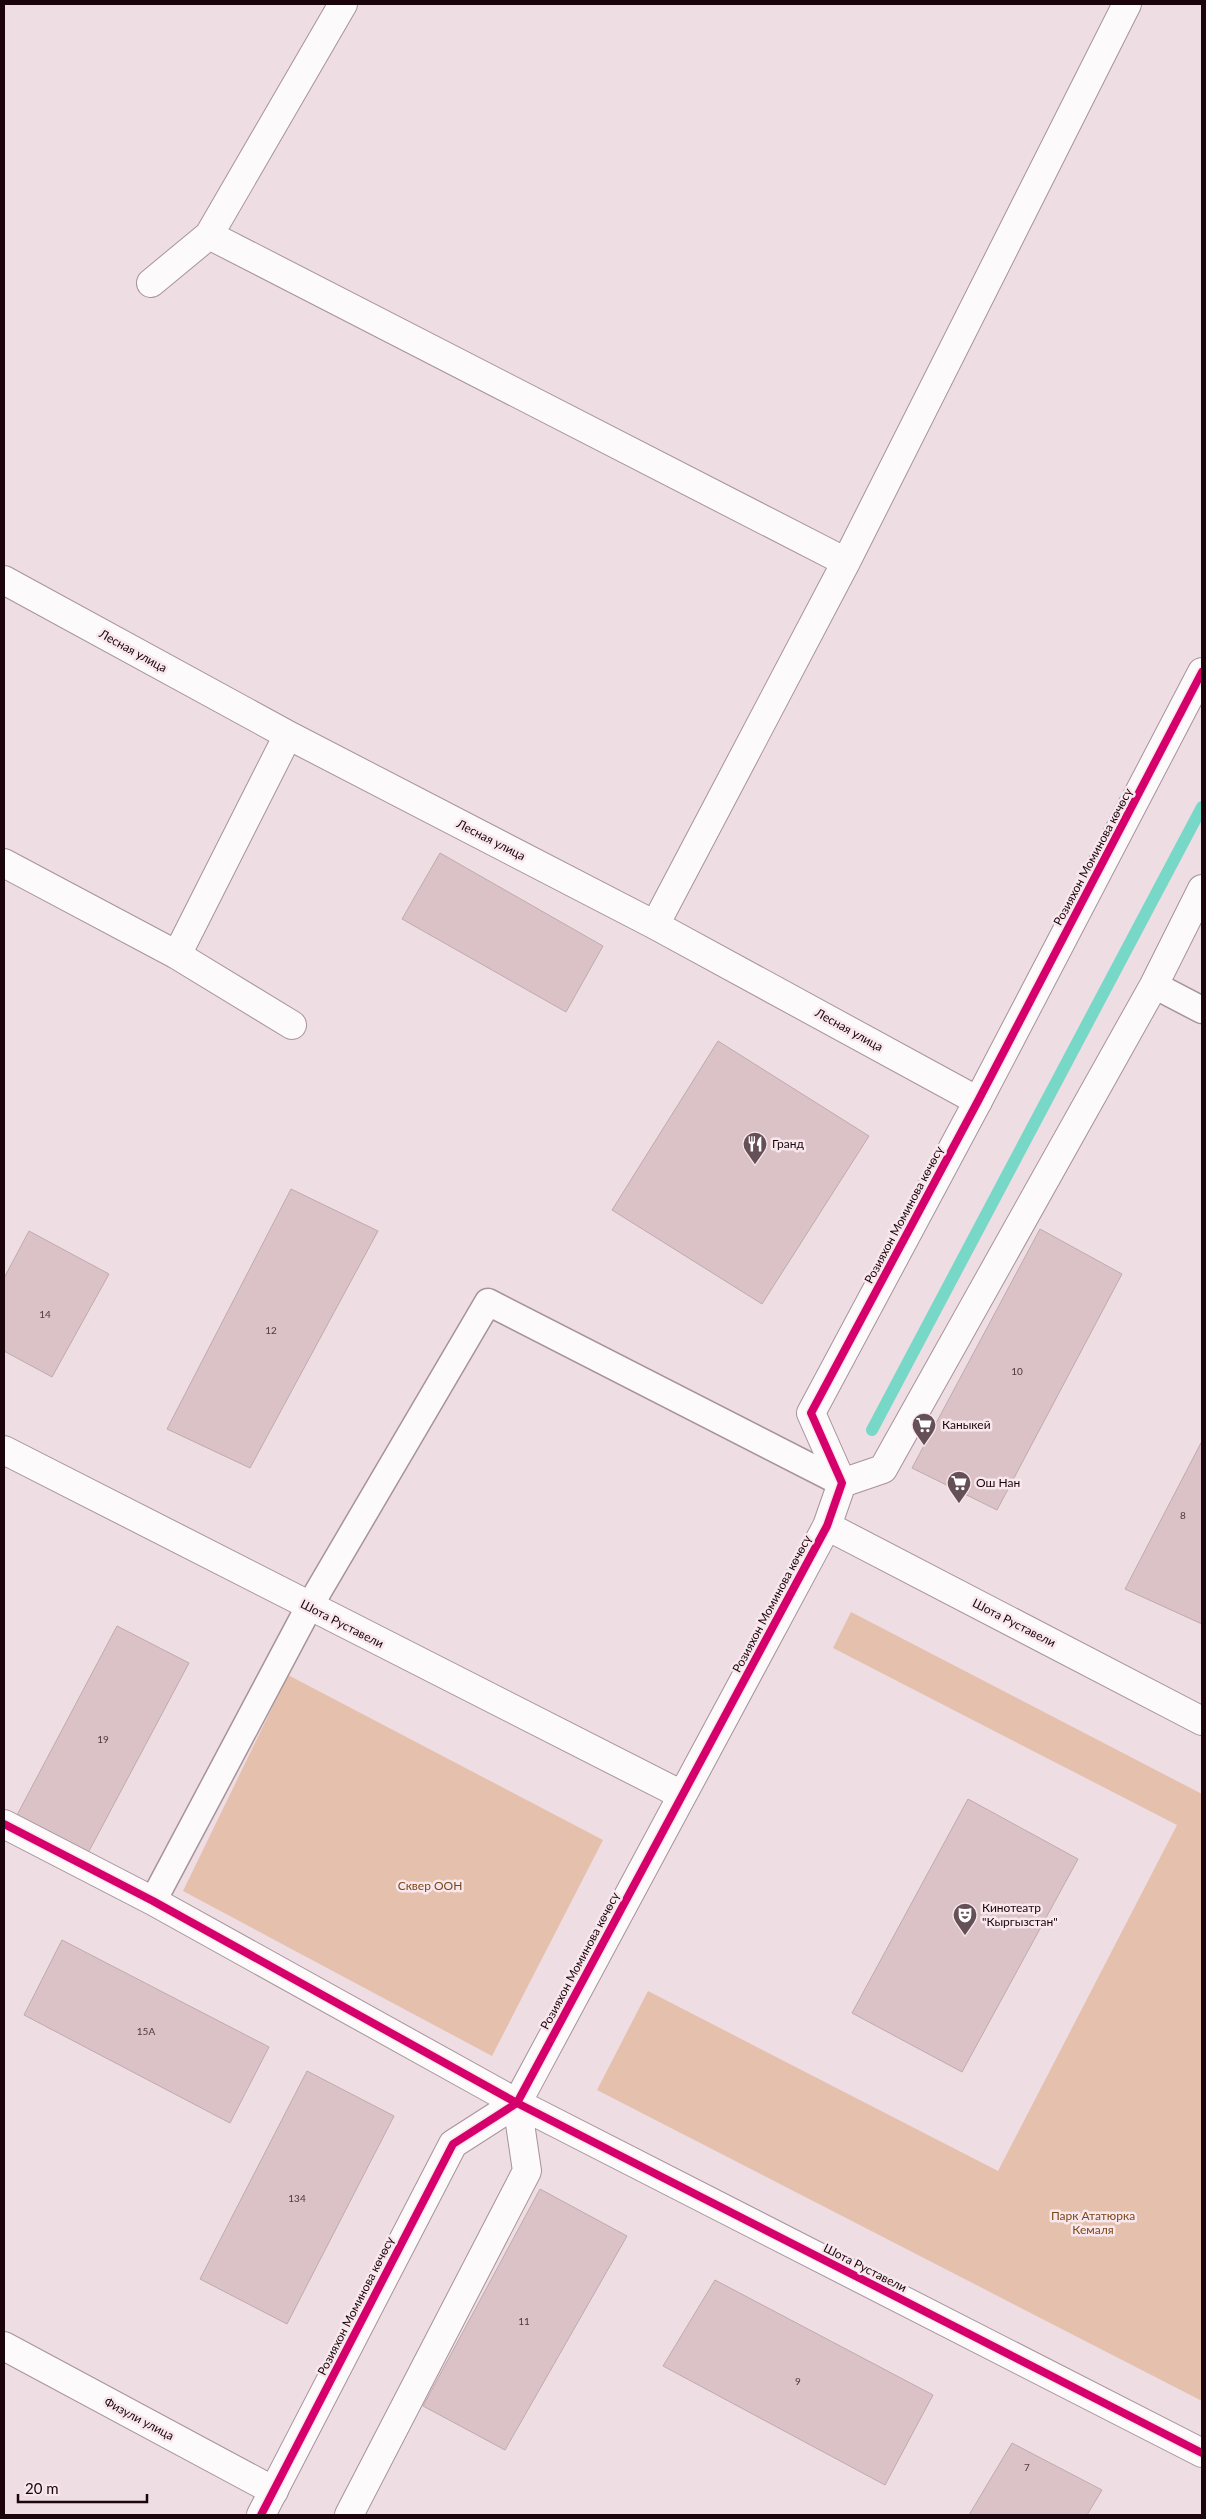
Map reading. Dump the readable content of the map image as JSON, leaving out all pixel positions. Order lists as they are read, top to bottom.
{
  "streets": {
    "street": [
      "Лесная улица",
      "Розияхон Моминова көчөсү",
      "Шота Руставели",
      "Физули улица"
    ]
  },
  "crossings": [
    ["Лесная улица", "Розияхон Моминова көчөсү"],
    ["Розияхон Моминова көчөсү", "Шота Руставели"],
    ["Розияхон Моминова көчөсү", "Физули улица"]
  ],
  "parks": ["Сквер ООН", "Парк Ататюрка Кемаля"],
  "places": {
    "restaurant": ["Гранд"],
    "supermarket": ["Каныкей", "Ош Нан"],
    "theatre": ["Кинотеатр \"Кыргызстан\""]
  },
  "house_numbers": [
    "14",
    "12",
    "10",
    "8",
    "19",
    "15А",
    "134",
    "11",
    "9",
    "7"
  ],
  "scale_bar": "20 m"
}
